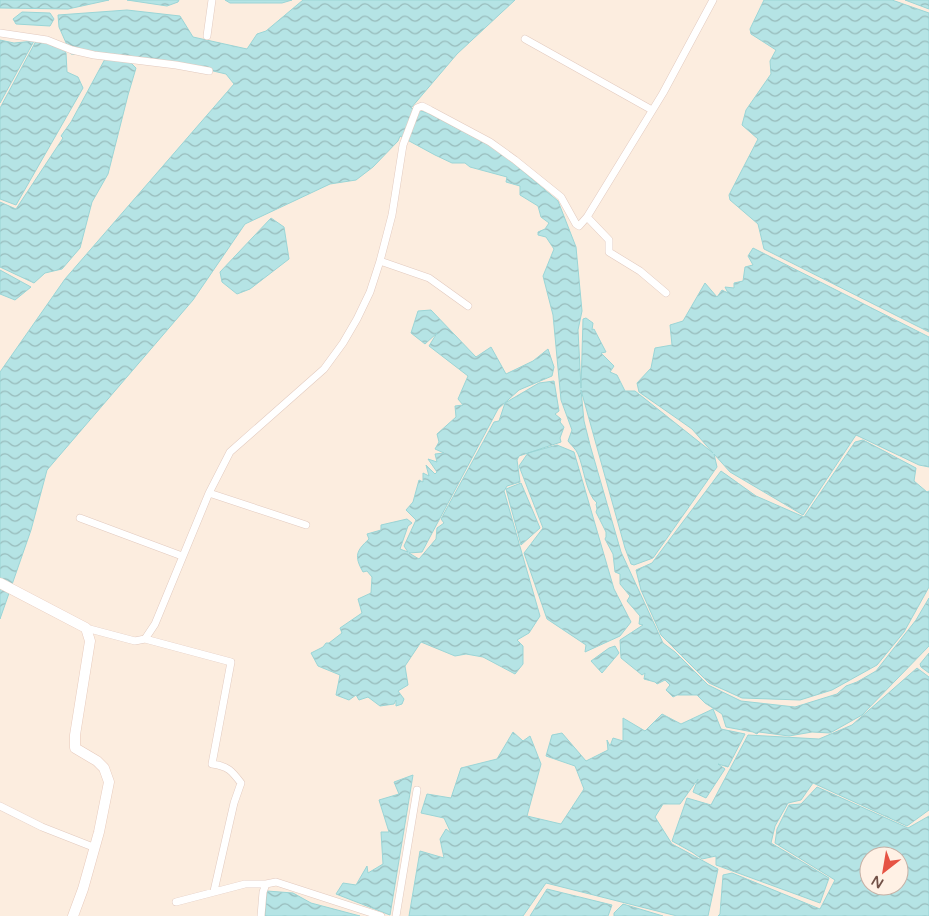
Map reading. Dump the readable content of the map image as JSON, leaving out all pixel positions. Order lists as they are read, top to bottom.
{
  "north": "bottom left"
}
